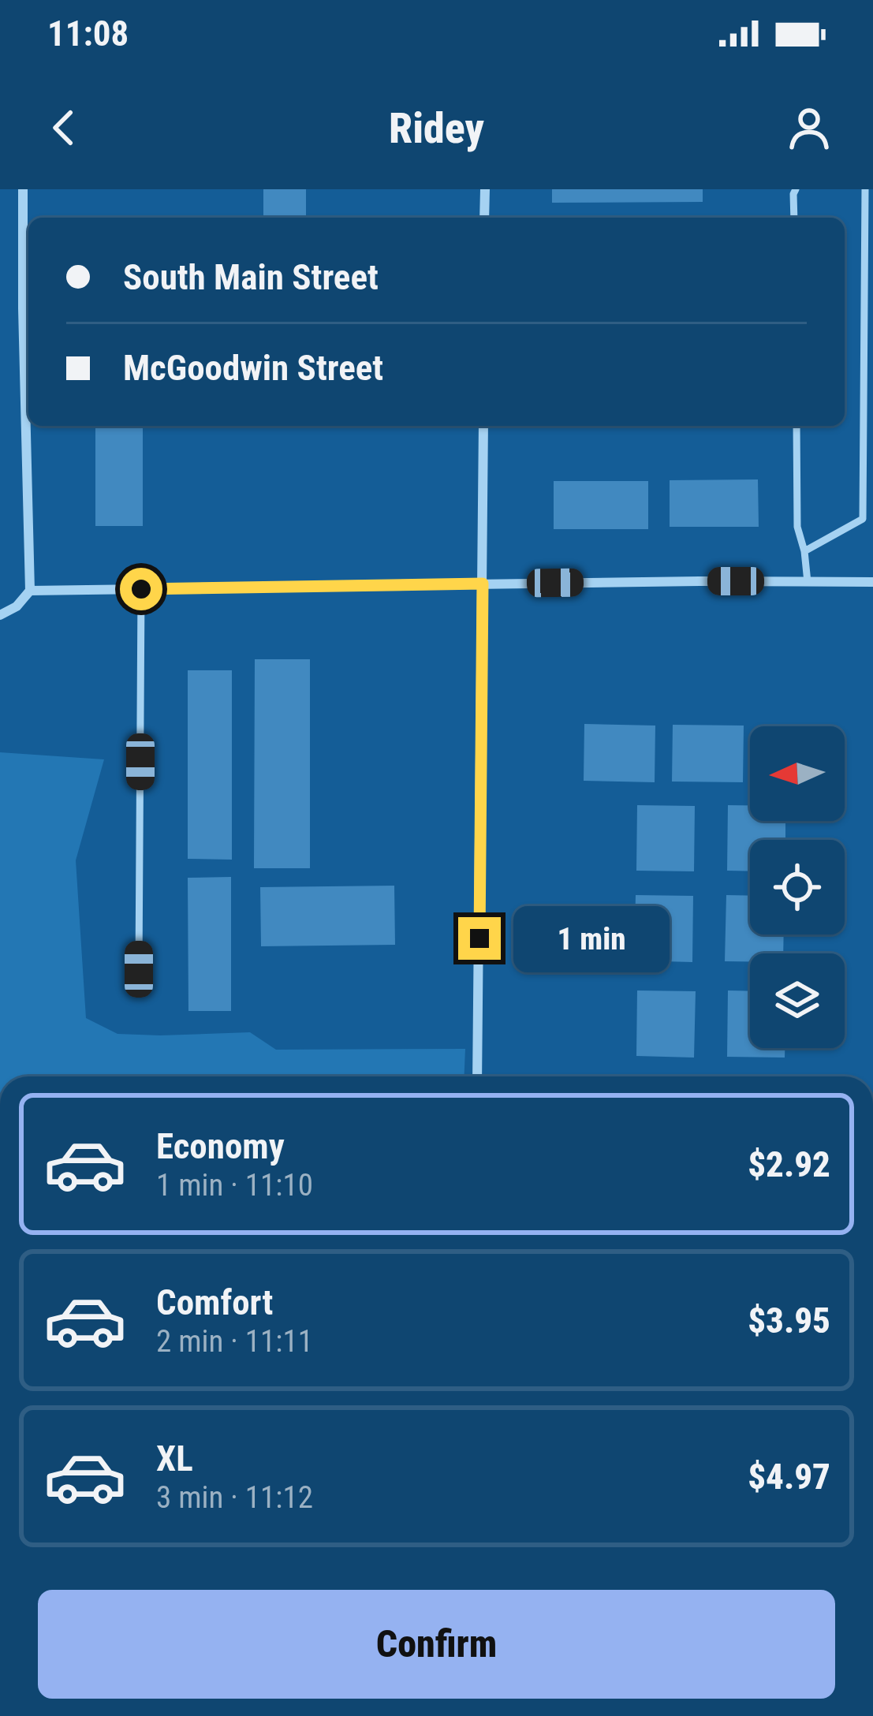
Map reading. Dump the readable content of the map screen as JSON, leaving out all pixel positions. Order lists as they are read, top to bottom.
{
  "north": "left",
  "page": {
    "status": "11:08",
    "header": "Ridey",
    "banner": ["South Main Street", "McGoodwin Street"],
    "bubble": "1 min",
    "list": [
      {
        "name": "Economy",
        "note": "1 min · 11:10",
        "value": "$2.92"
      },
      {
        "name": "Comfort",
        "note": "2 min · 11:11",
        "value": "$3.95"
      },
      {
        "name": "XL",
        "note": "3 min · 11:12",
        "value": "$4.97"
      }
    ],
    "buttons": "Confirm"
  }
}
